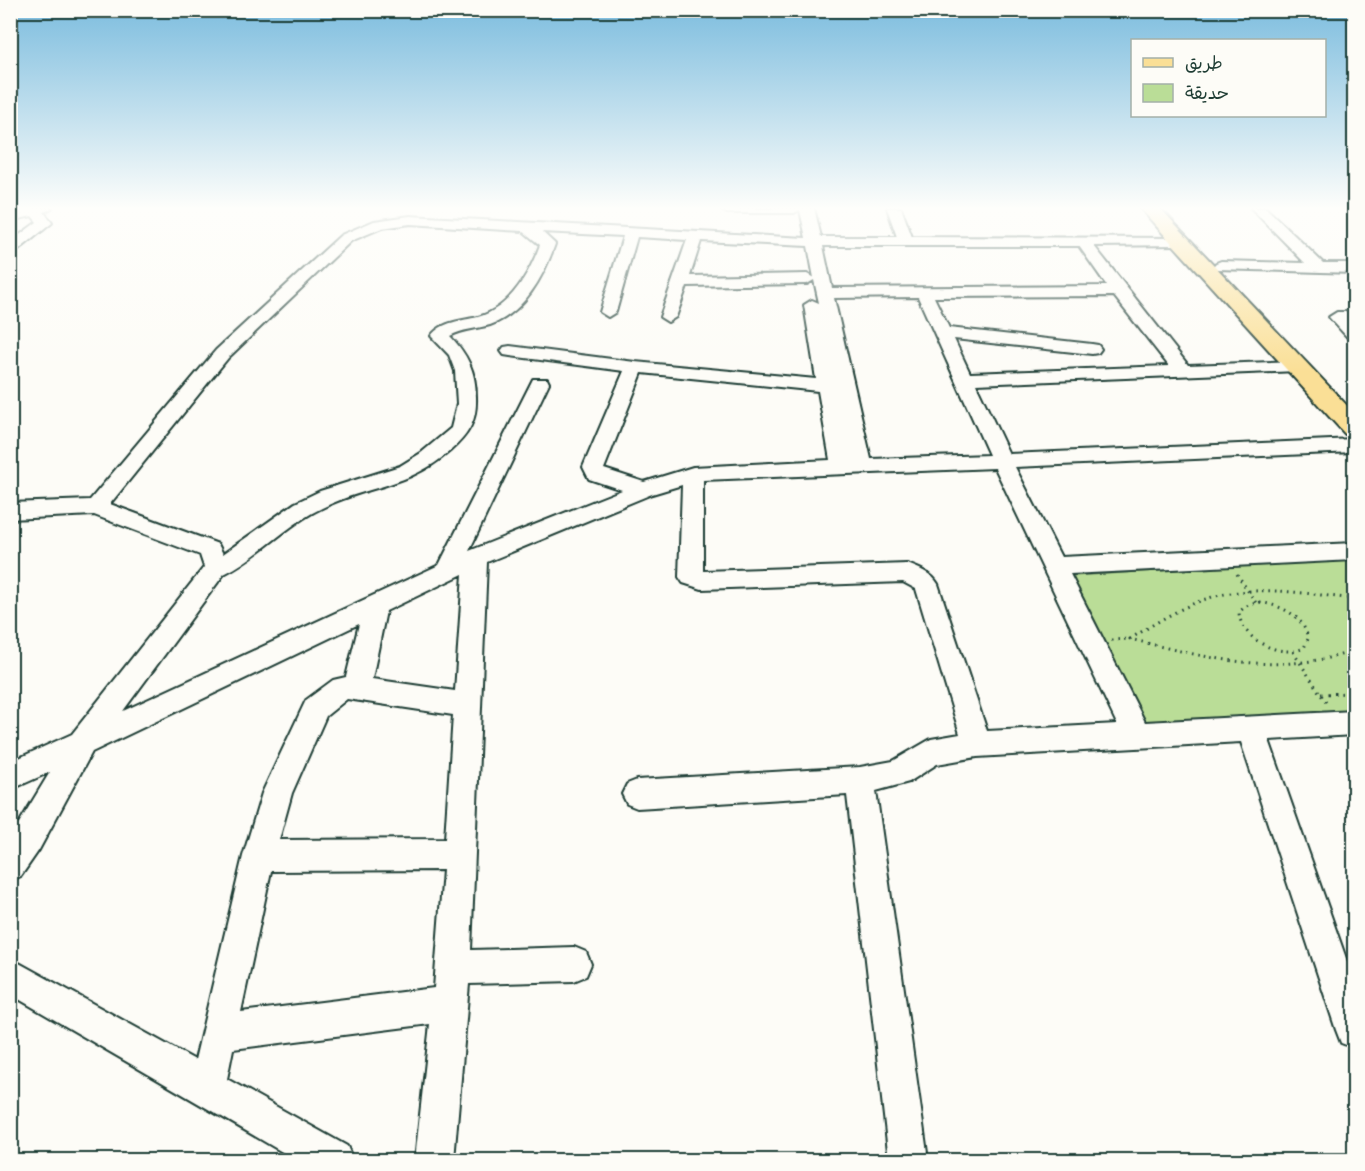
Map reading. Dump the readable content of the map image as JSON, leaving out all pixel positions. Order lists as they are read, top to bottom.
{
  "legend": ["طريق", "حديقة"]
}
